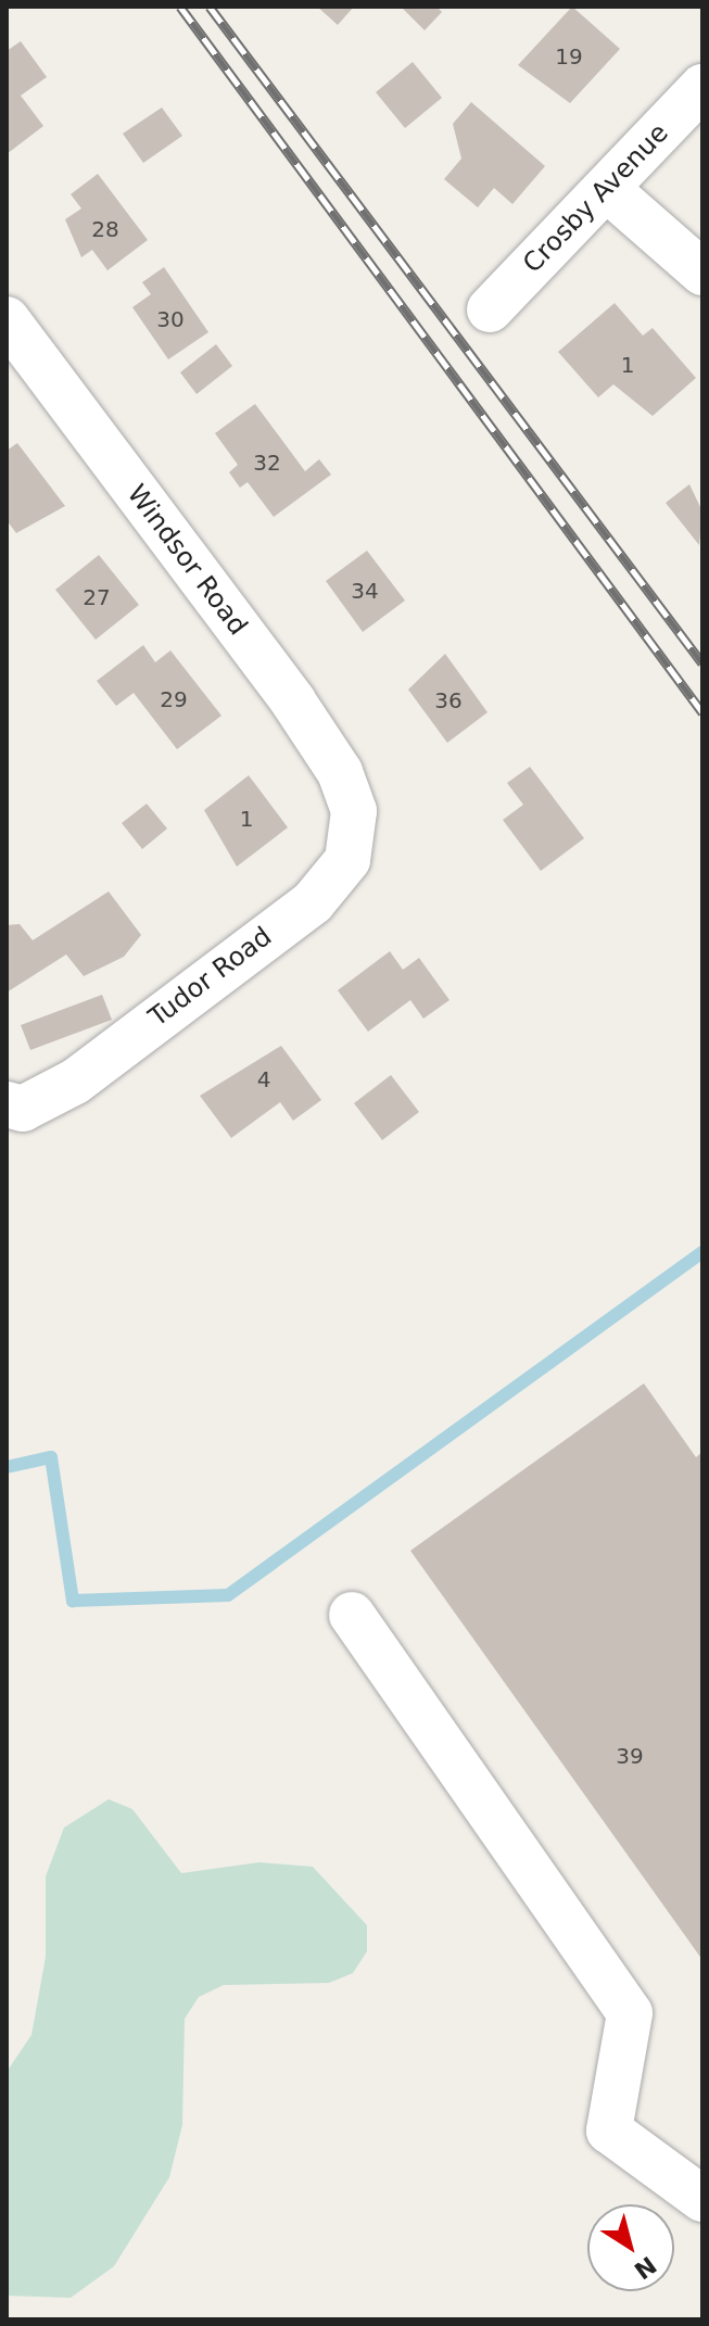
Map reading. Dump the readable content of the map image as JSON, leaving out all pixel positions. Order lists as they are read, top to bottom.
{
  "streets": {
    "street": ["Crosby Avenue", "Windsor Road", "Tudor Road"]
  },
  "crossings": [
    ["Windsor Road", "Tudor Road"]
  ],
  "house_numbers": [
    "19",
    "28",
    "30",
    "1",
    "32",
    "34",
    "27",
    "29",
    "36",
    "1",
    "4",
    "39"
  ],
  "north": "bottom right"
}
